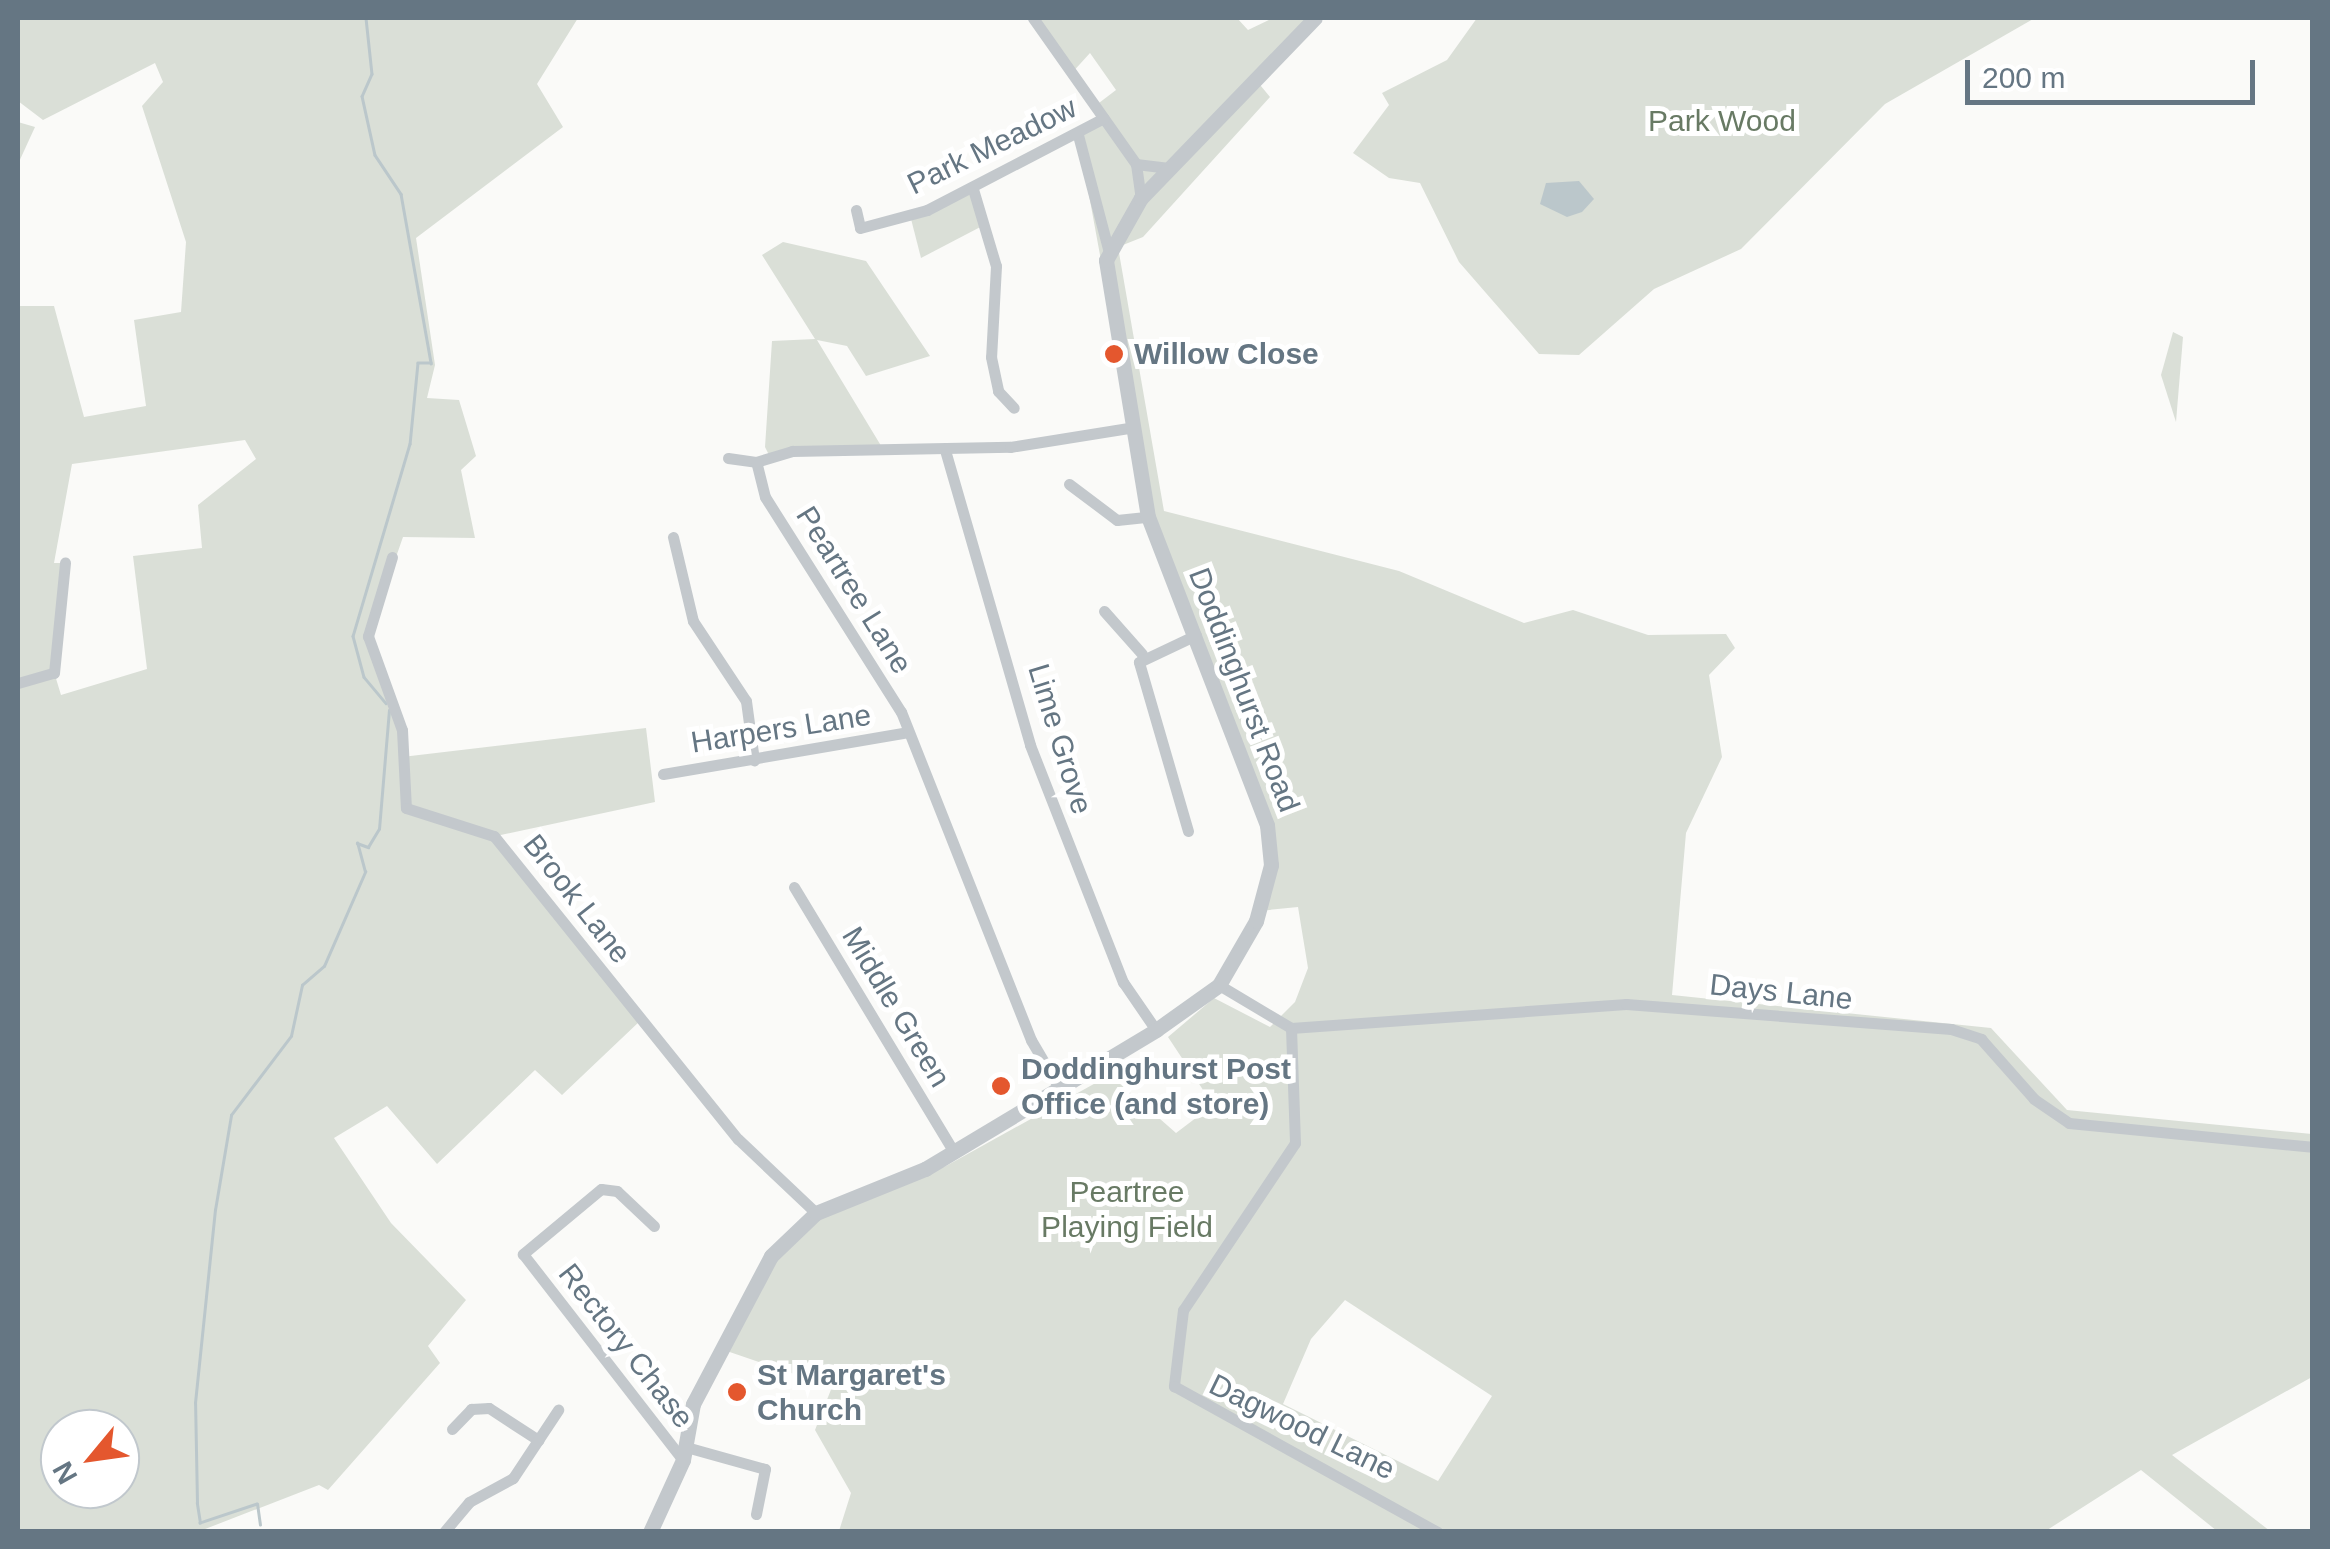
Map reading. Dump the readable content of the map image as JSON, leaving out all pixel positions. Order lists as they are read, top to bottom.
{
  "streets": {
    "street": [
      "Park Meadow",
      "Peartree Lane",
      "Doddinghurst Road",
      "Harpers Lane",
      "Lime Grove",
      "Brook Lane",
      "Days Lane",
      "Middle Green",
      "Rectory Chase",
      "Dagwood Lane"
    ]
  },
  "crossings": [
    ["Peartree Lane", "Doddinghurst Road"],
    ["Peartree Lane", "Harpers Lane"],
    ["Doddinghurst Road", "Lime Grove"],
    ["Doddinghurst Road", "Brook Lane"],
    ["Doddinghurst Road", "Middle Green"],
    ["Doddinghurst Road", "Rectory Chase"],
    ["Days Lane", "Dagwood Lane"]
  ],
  "parks": ["Park Wood", "Peartree Playing Field"],
  "places": ["Willow Close", "Doddinghurst Post Office (and store)", "St Margaret's Church"],
  "scale_bar": "200 m",
  "north": "bottom left"
}
